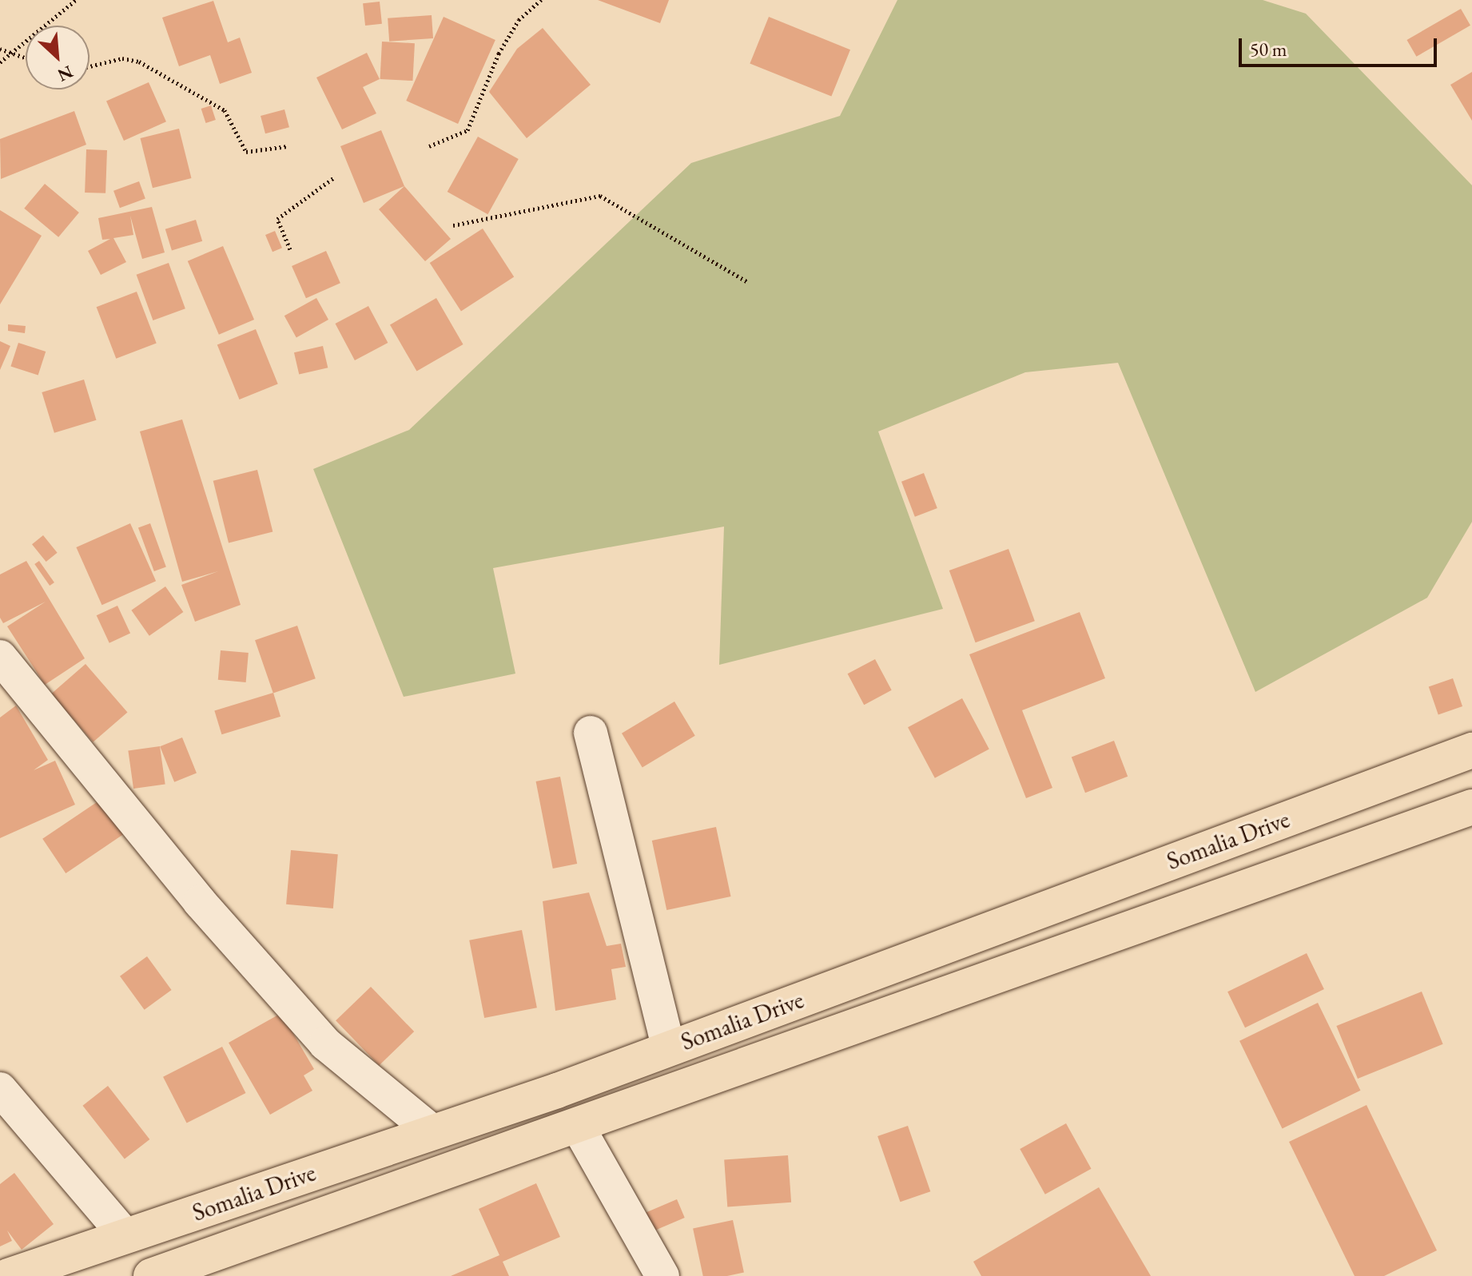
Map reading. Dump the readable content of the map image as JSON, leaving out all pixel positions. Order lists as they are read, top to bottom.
{
  "streets": {
    "main road": ["Somalia Drive"]
  },
  "scale_bar": "50 m",
  "north": "bottom right"
}
